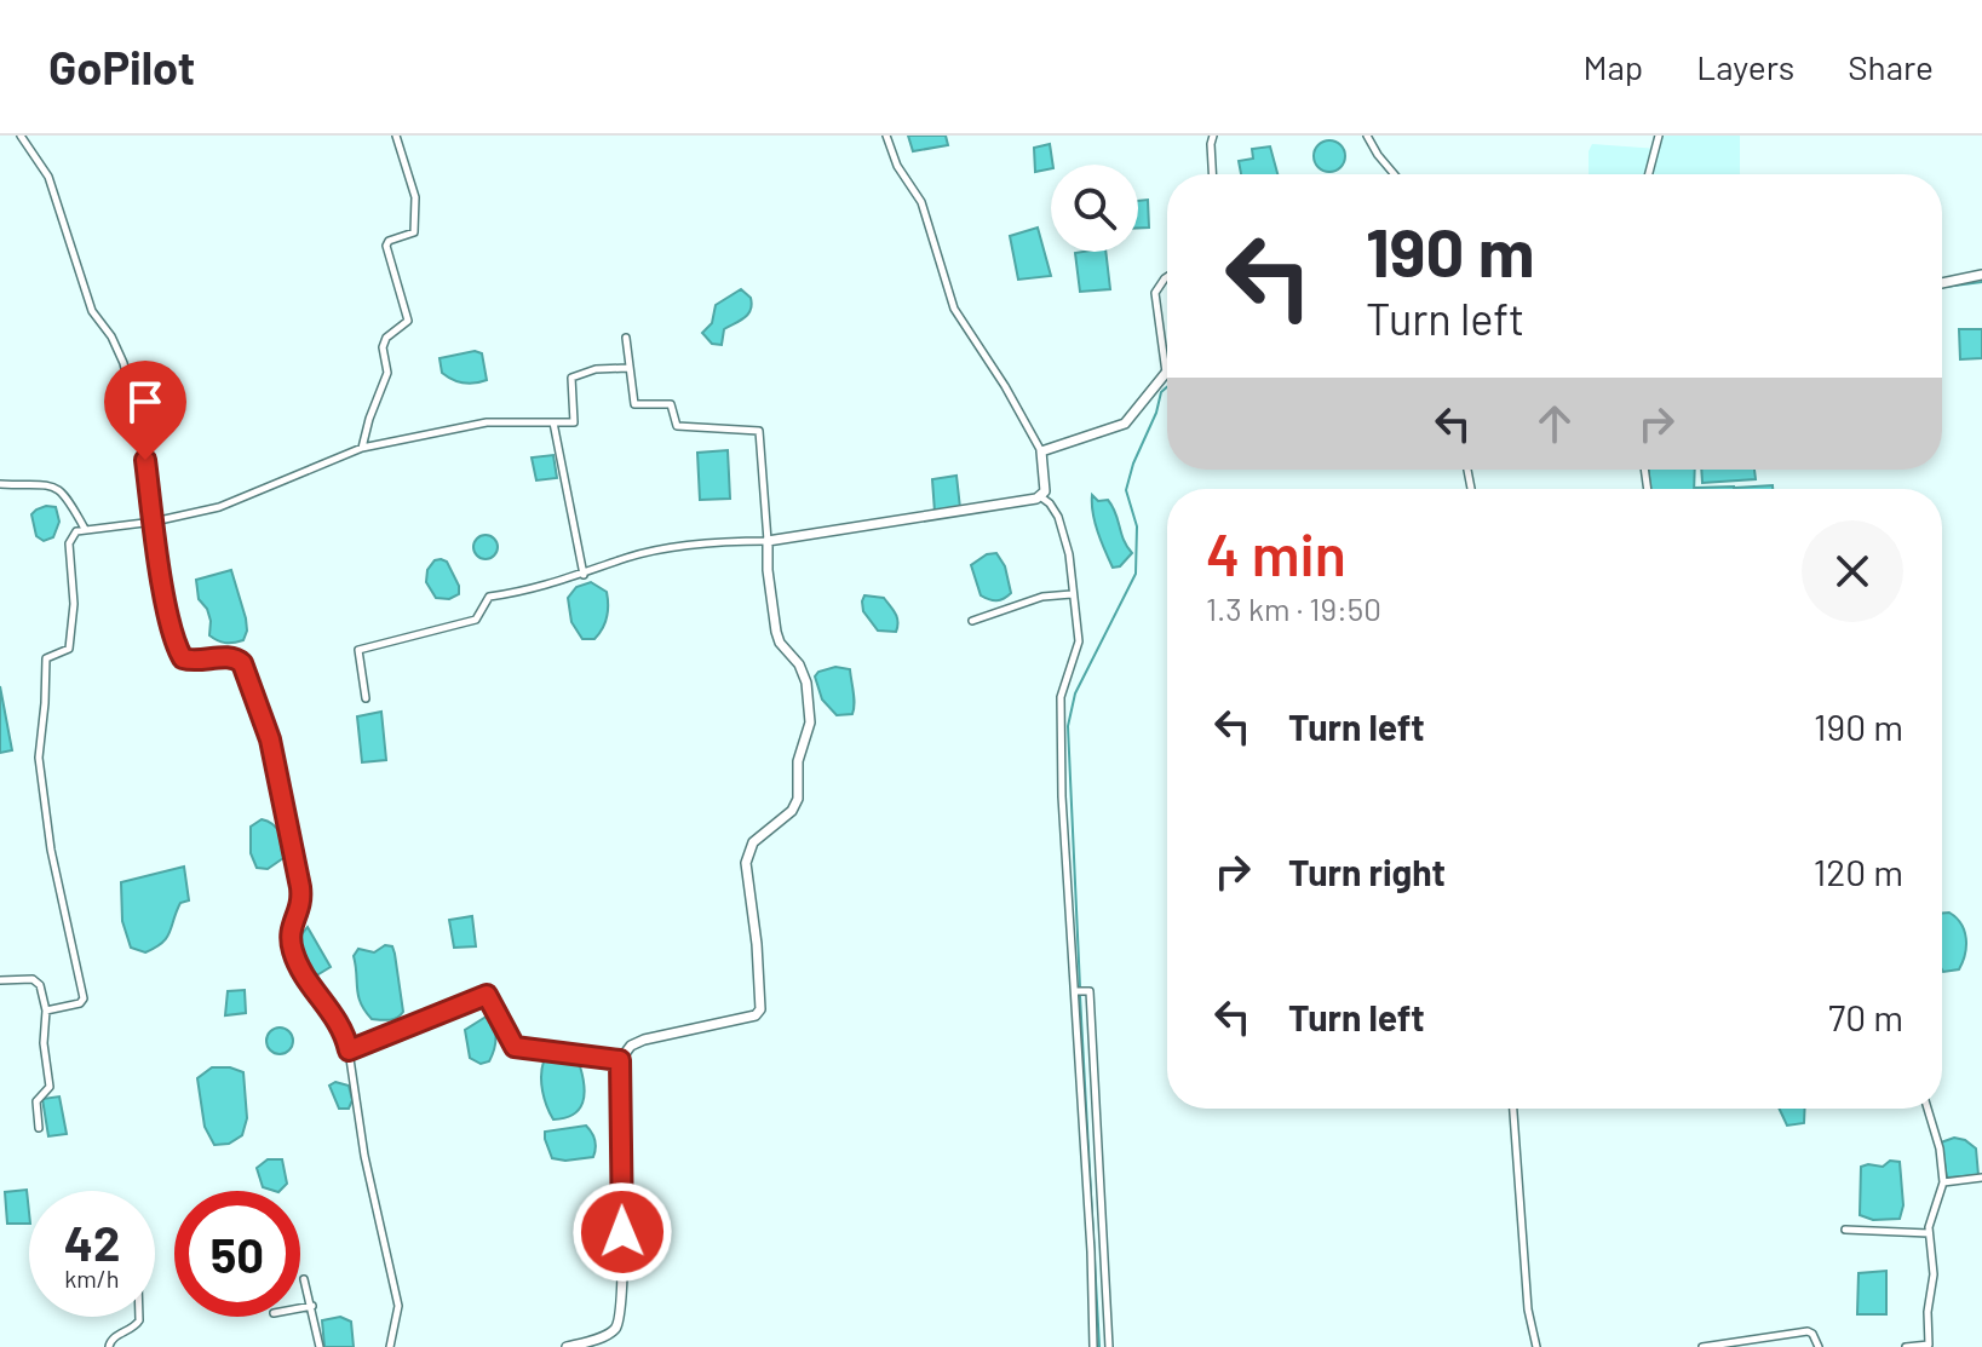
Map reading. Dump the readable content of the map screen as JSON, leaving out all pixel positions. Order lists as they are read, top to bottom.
{
  "page": {
    "header": "GoPilot",
    "nav": ["Map", "Layers", "Share"],
    "turn": ["190 m", "Turn left"],
    "heading": ["4 min", "1.3 km · 19:50"],
    "list": [
      {
        "name": "Turn left",
        "value": "190 m"
      },
      {
        "name": "Turn right",
        "value": "120 m"
      },
      {
        "name": "Turn left",
        "value": "70 m"
      }
    ],
    "speed": "42 km/h",
    "limit": "50"
  }
}
